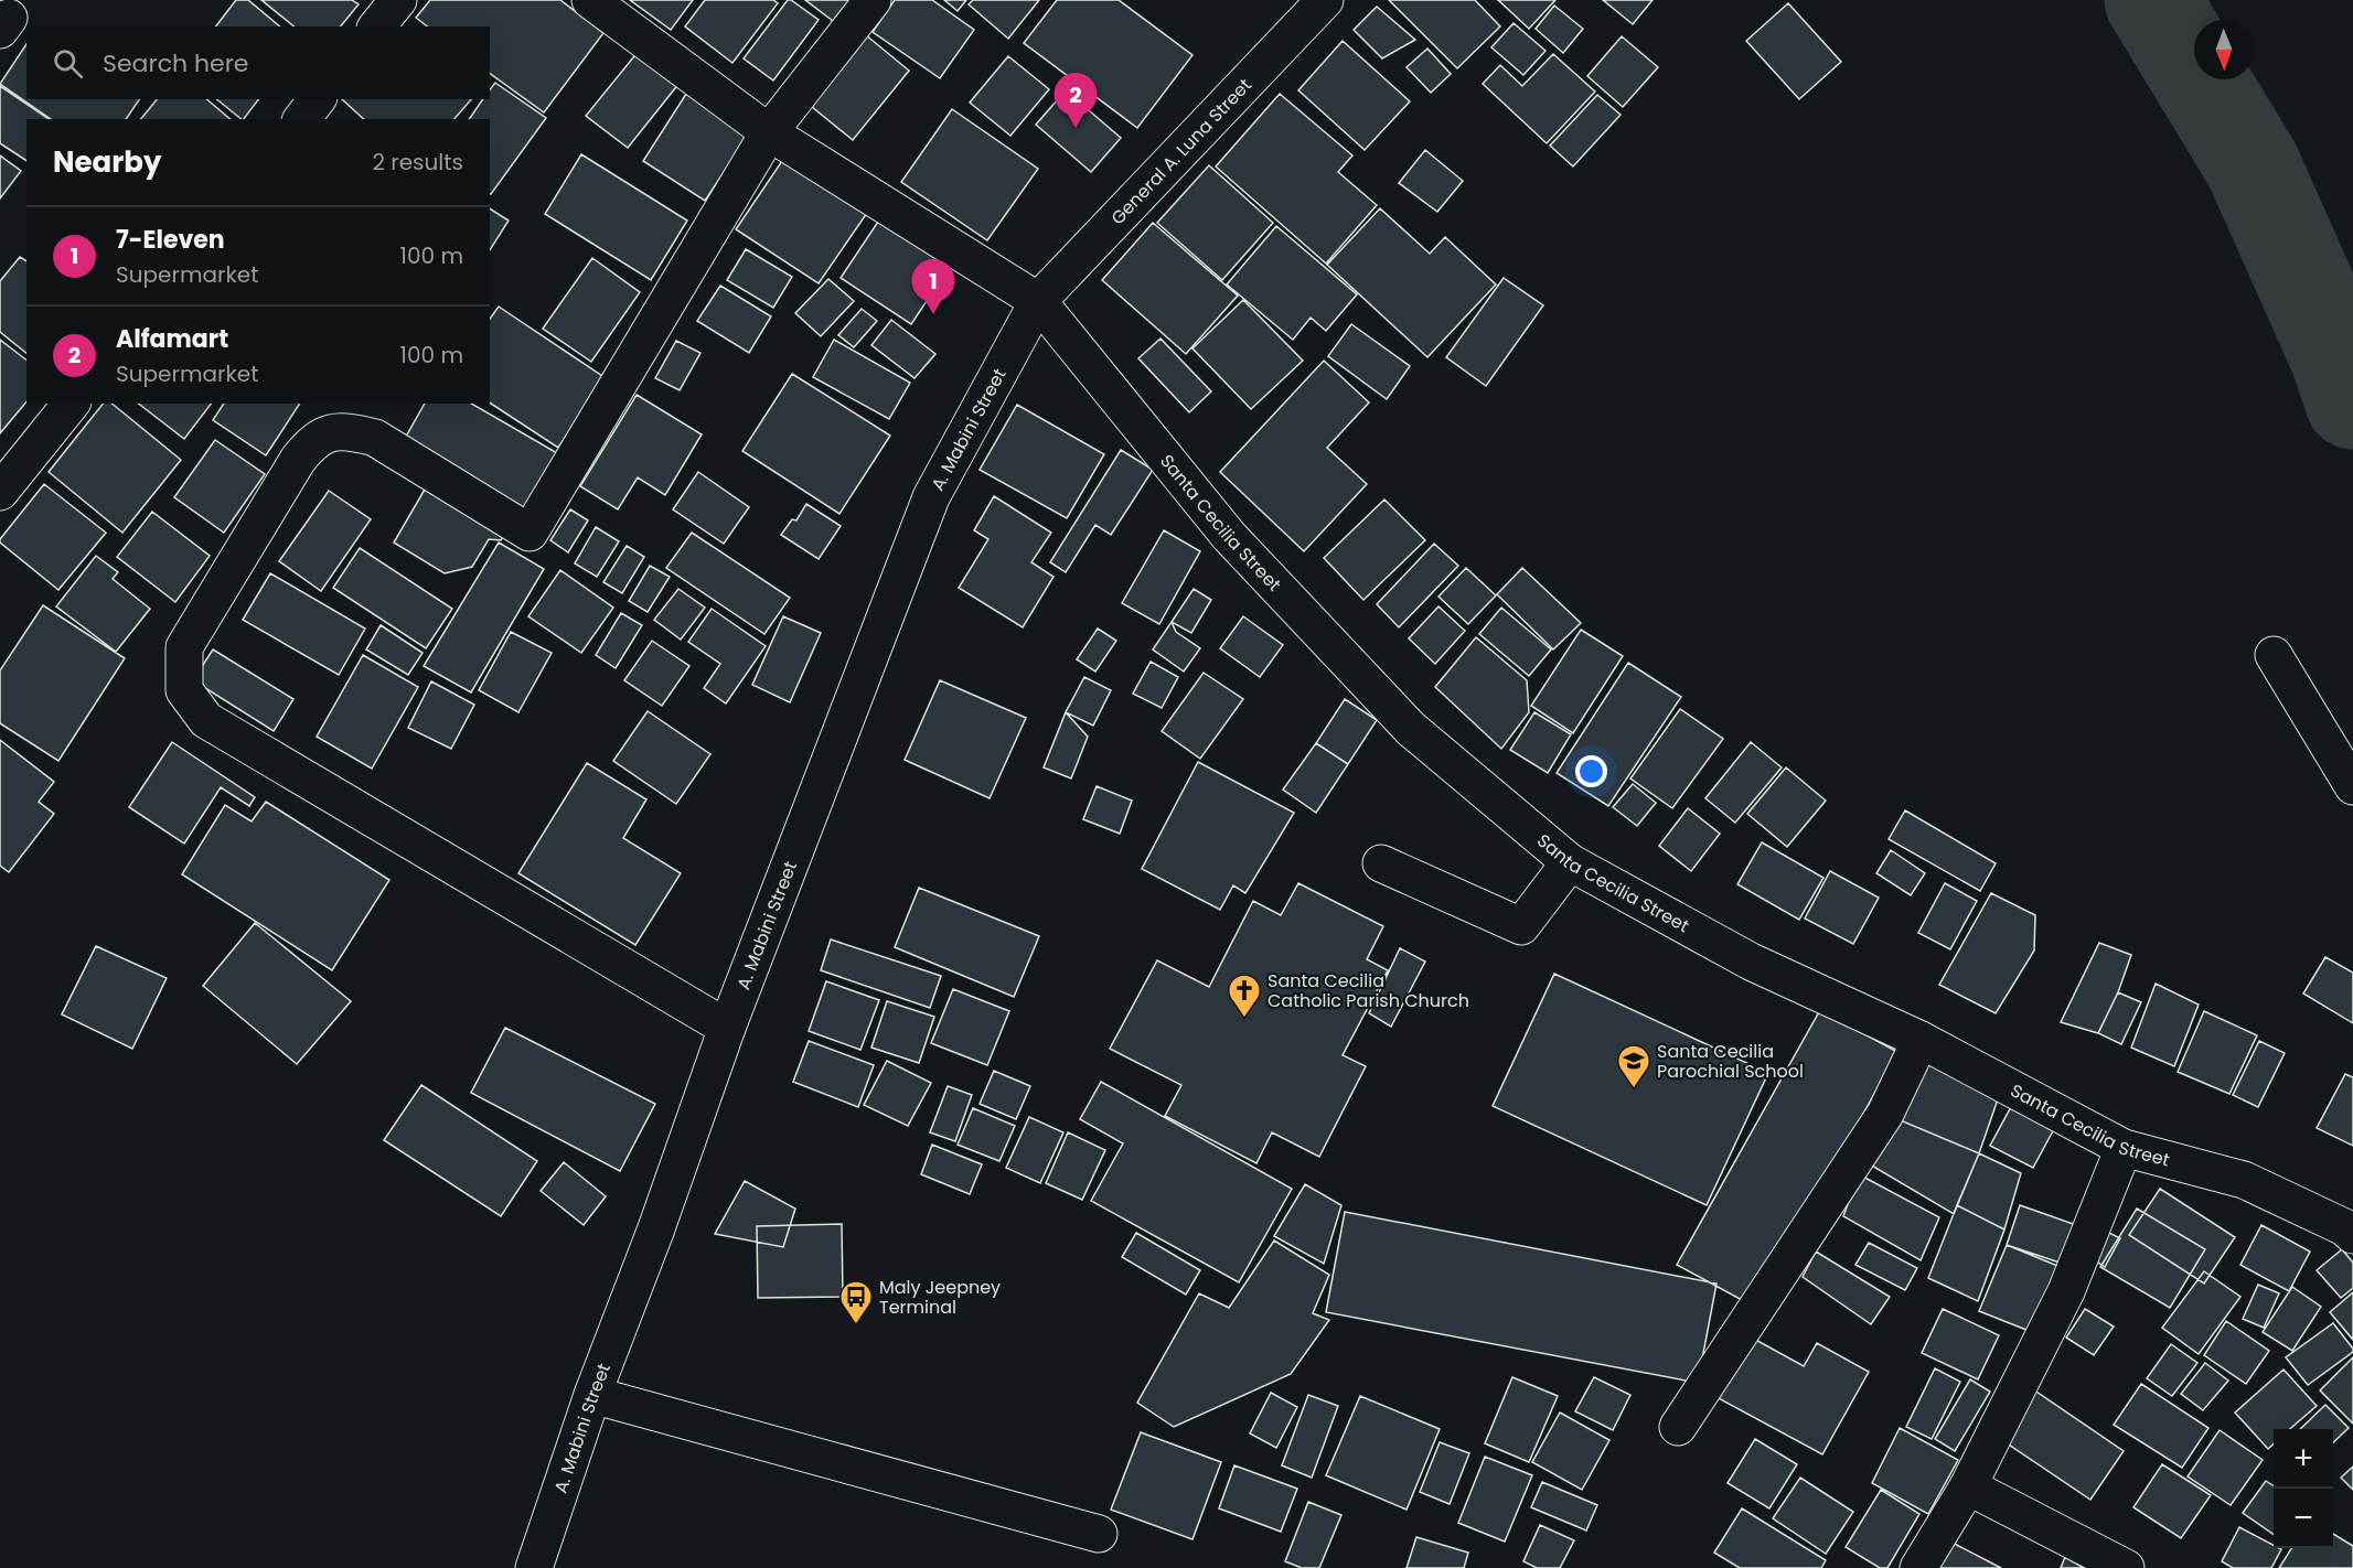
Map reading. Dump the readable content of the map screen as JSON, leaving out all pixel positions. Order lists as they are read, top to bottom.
{
  "streets": {
    "street": ["General A. Luna Street", "A. Mabini Street", "Santa Cecilia Street"]
  },
  "crossings": [
    ["General A. Luna Street", "A. Mabini Street"],
    ["General A. Luna Street", "Santa Cecilia Street"],
    ["A. Mabini Street", "Santa Cecilia Street"]
  ],
  "places": {
    "church": ["Santa Cecilia Catholic Parish Church"],
    "school or university": ["Santa Cecilia Parochial School"],
    "bus stop": ["Maly Jeepney Terminal"]
  },
  "north": "bottom",
  "page": {
    "search": "Search here",
    "pins": ["2", "1"],
    "heading": ["Nearby", "2 results"],
    "list": [
      {
        "mark": "1",
        "name": "7-Eleven",
        "note": "Supermarket",
        "value": "100 m"
      },
      {
        "mark": "2",
        "name": "Alfamart",
        "note": "Supermarket",
        "value": "100 m"
      }
    ],
    "map_buttons": ["+", "−"]
  }
}
